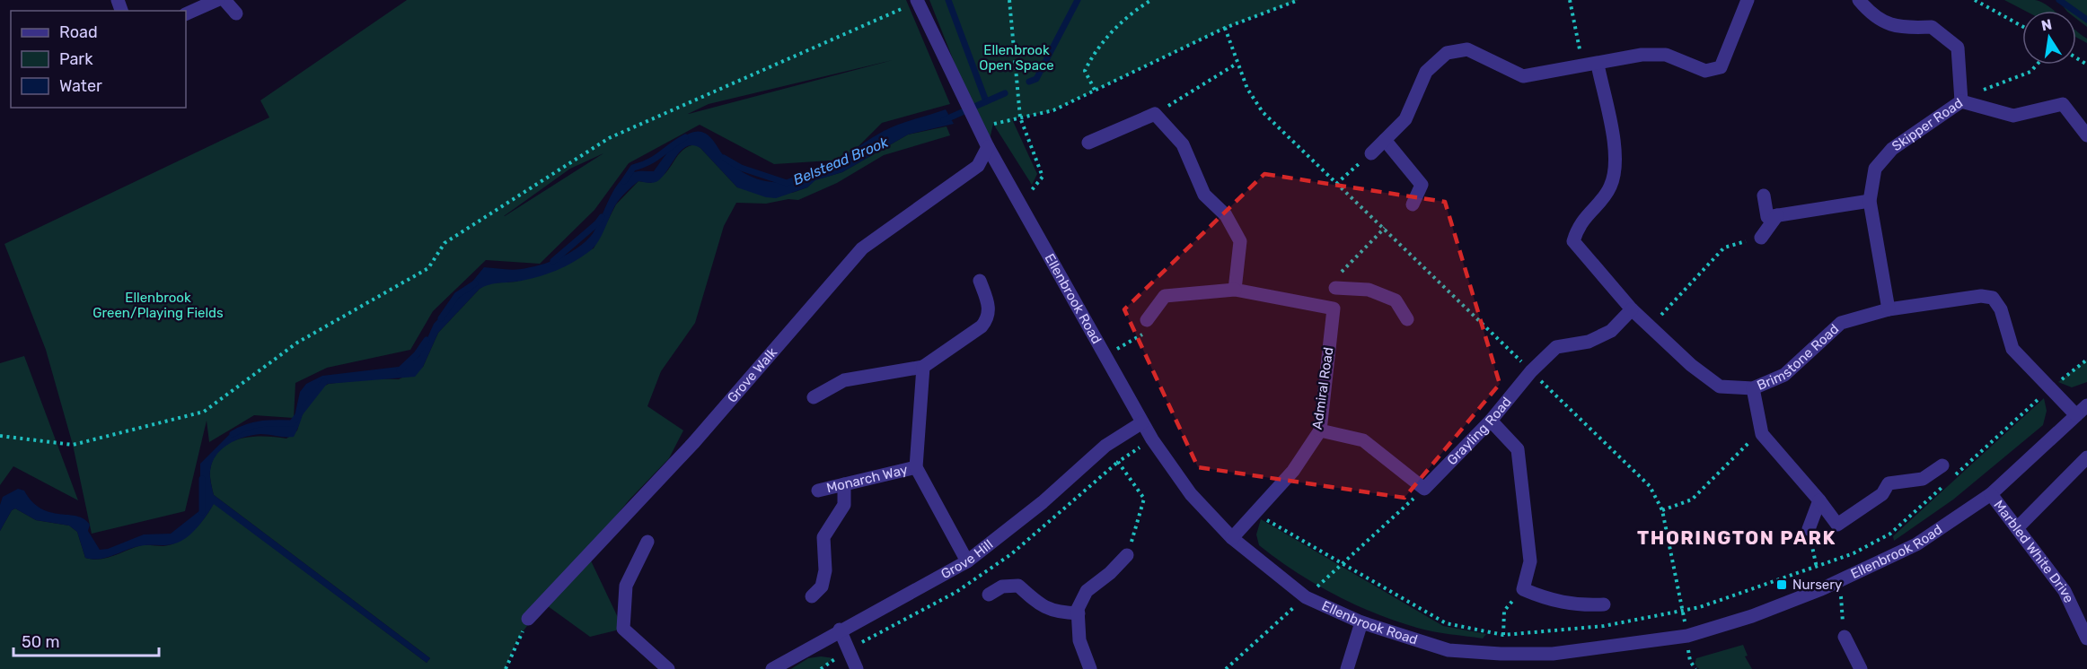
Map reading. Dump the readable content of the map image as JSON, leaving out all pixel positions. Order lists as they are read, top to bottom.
{
  "streets": {
    "street": [
      "Skipper Road",
      "Ellenbrook Road",
      "Brimstone Road",
      "Grove Walk",
      "Admiral Road",
      "Grayling Road",
      "Monarch Way",
      "Marbled White Drive",
      "Grove Hill"
    ]
  },
  "crossings": [
    ["Skipper Road", "Brimstone Road"],
    ["Ellenbrook Road", "Brimstone Road"],
    ["Ellenbrook Road", "Grove Walk"],
    ["Ellenbrook Road", "Admiral Road"],
    ["Ellenbrook Road", "Marbled White Drive"],
    ["Ellenbrook Road", "Grove Hill"],
    ["Brimstone Road", "Grayling Road"],
    ["Monarch Way", "Grove Hill"]
  ],
  "districts": ["THORINGTON PARK"],
  "water": ["Belstead Brook"],
  "parks": ["Ellenbrook Open Space", "Ellenbrook Green/Playing Fields"],
  "places": {
    "transit": ["Nursery"]
  },
  "legend": ["Road", "Park", "Water"],
  "scale_bar": "50 m",
  "north": "top"
}
